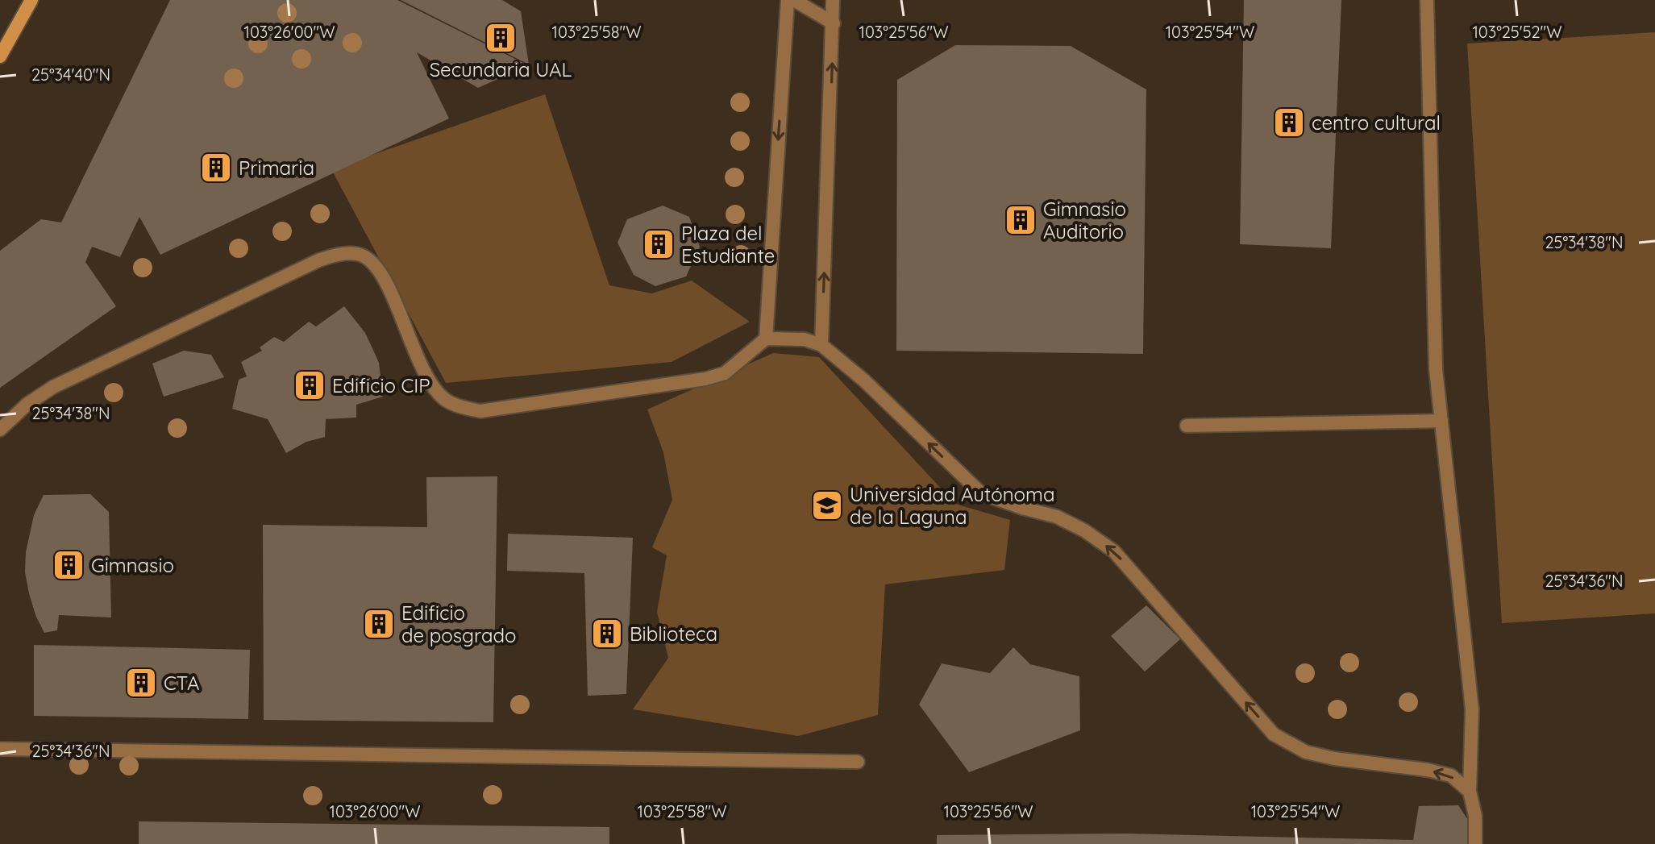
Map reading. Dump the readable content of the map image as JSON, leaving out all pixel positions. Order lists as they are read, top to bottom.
{
  "places": {
    "building": [
      "Secundaria UAL",
      "centro cultural",
      "Primaria",
      "Gimnasio Auditorio",
      "Plaza del Estudiante",
      "Edificio CIP",
      "Gimnasio",
      "Edificio de posgrado",
      "Biblioteca",
      "CTA"
    ],
    "school or university": ["Universidad Autónoma de la Laguna"]
  },
  "coordinates": [
    "103°26'00\"W",
    "103°25'58\"W",
    "103°25'56\"W",
    "103°25'54\"W",
    "103°25'52\"W",
    "25°34'40\"N",
    "25°34'38\"N",
    "25°34'36\"N"
  ]
}
